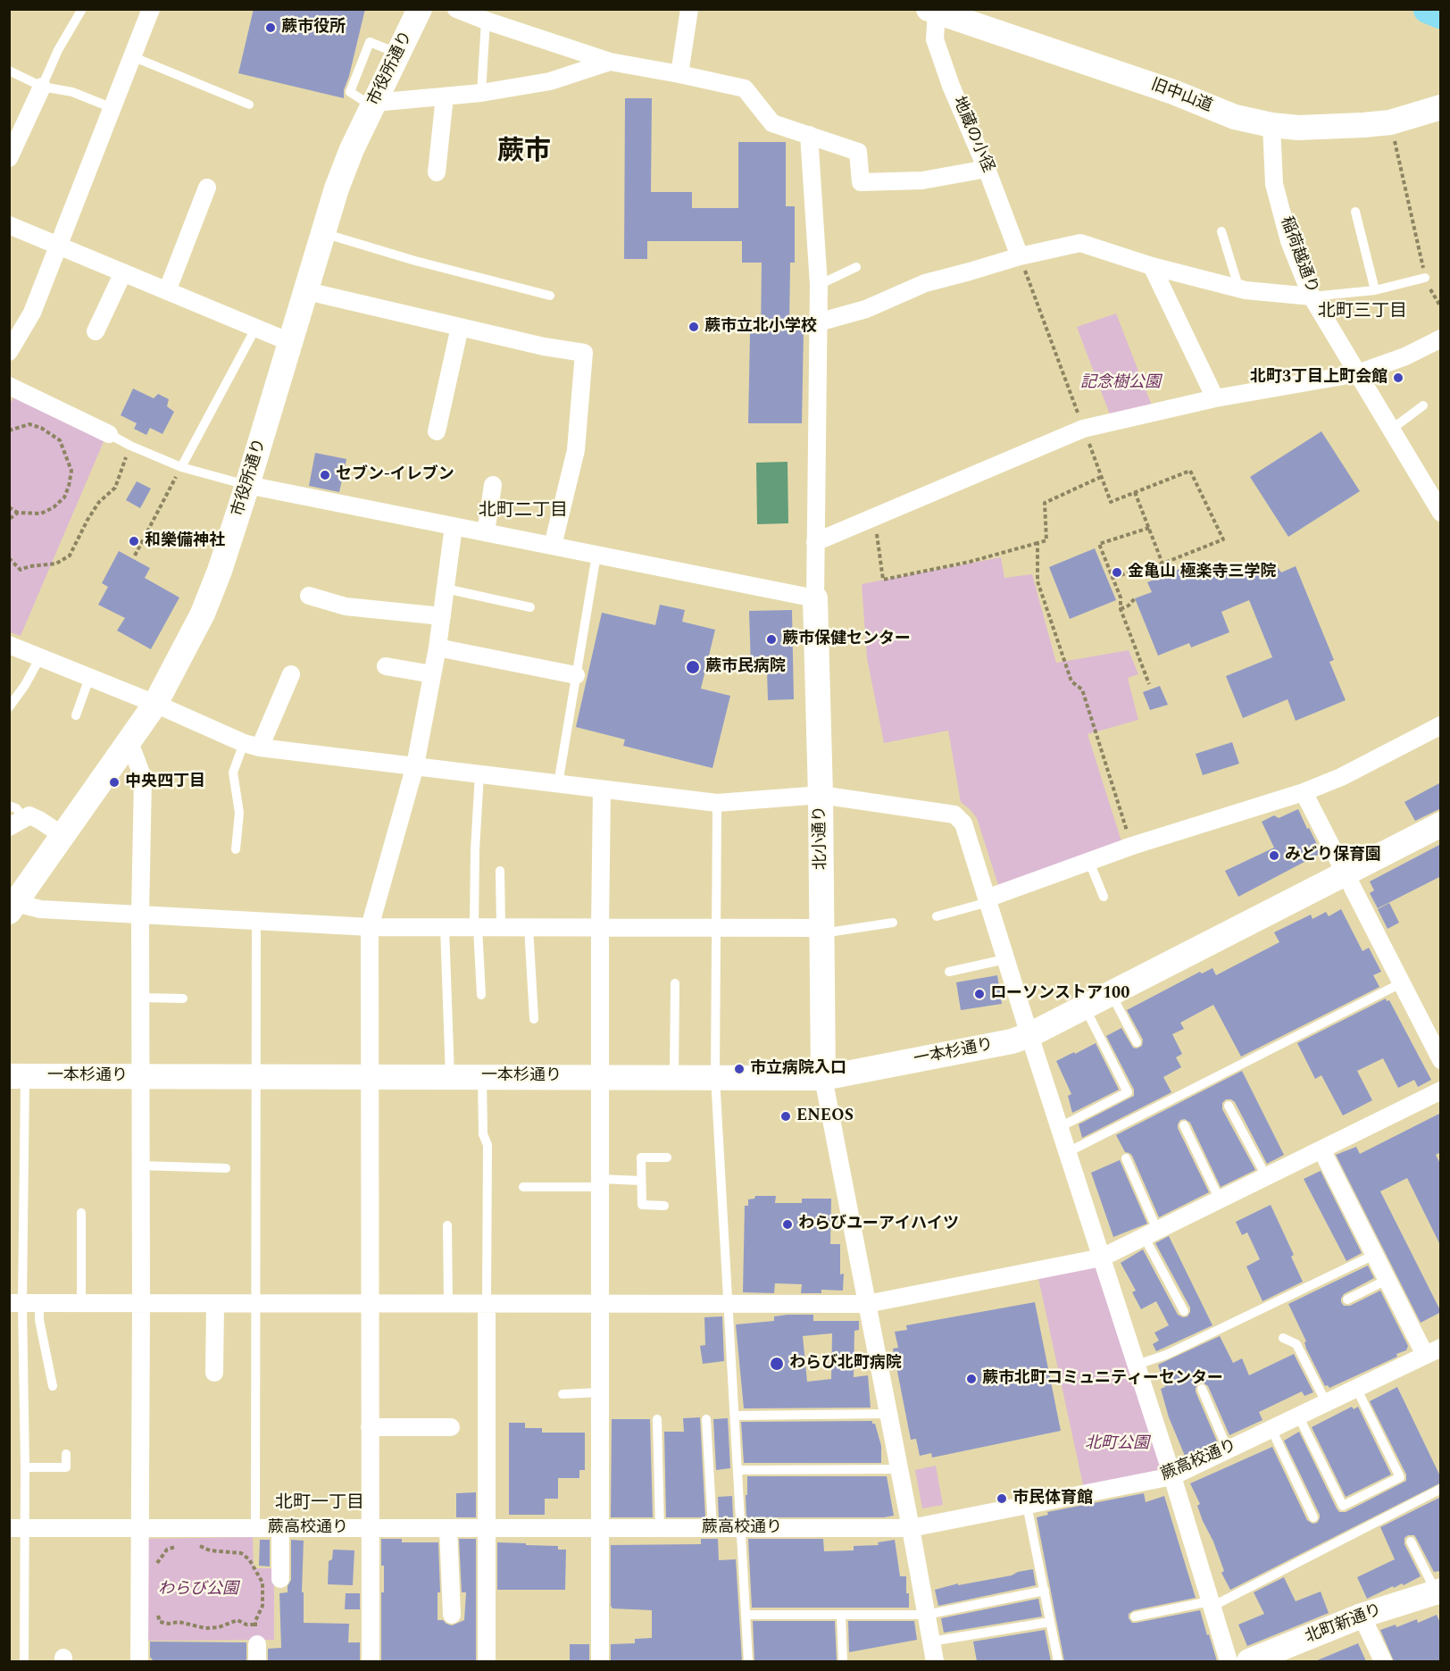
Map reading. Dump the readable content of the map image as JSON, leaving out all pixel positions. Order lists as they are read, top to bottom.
{
  "streets": {
    "street": [
      "市役所通り",
      "旧中山道",
      "地蔵の小径",
      "稲荷越通り",
      "北小通り",
      "一本杉通り",
      "蕨高校通り",
      "北町新通り"
    ]
  },
  "crossings": [
    ["旧中山道", "地蔵の小径"],
    ["旧中山道", "稲荷越通り"],
    ["北小通り", "一本杉通り"]
  ],
  "districts": [
    "蕨市",
    "北町三丁目",
    "北町二丁目",
    "北町一丁目"
  ],
  "parks": ["記念樹公園", "北町公園", "わらび公園"],
  "places": [
    "蕨市役所",
    "蕨市立北小学校",
    "北町3丁目上町会館",
    "セブン-イレブン",
    "和樂備神社",
    "金亀山 極楽寺三学院",
    "蕨市保健センター",
    "蕨市民病院",
    "中央四丁目",
    "みどり保育園",
    "ローソンストア100",
    "市立病院入口",
    "ENEOS",
    "わらびユーアイハイツ",
    "わらび北町病院",
    "蕨市北町コミュニティーセンター",
    "市民体育館"
  ]
}
